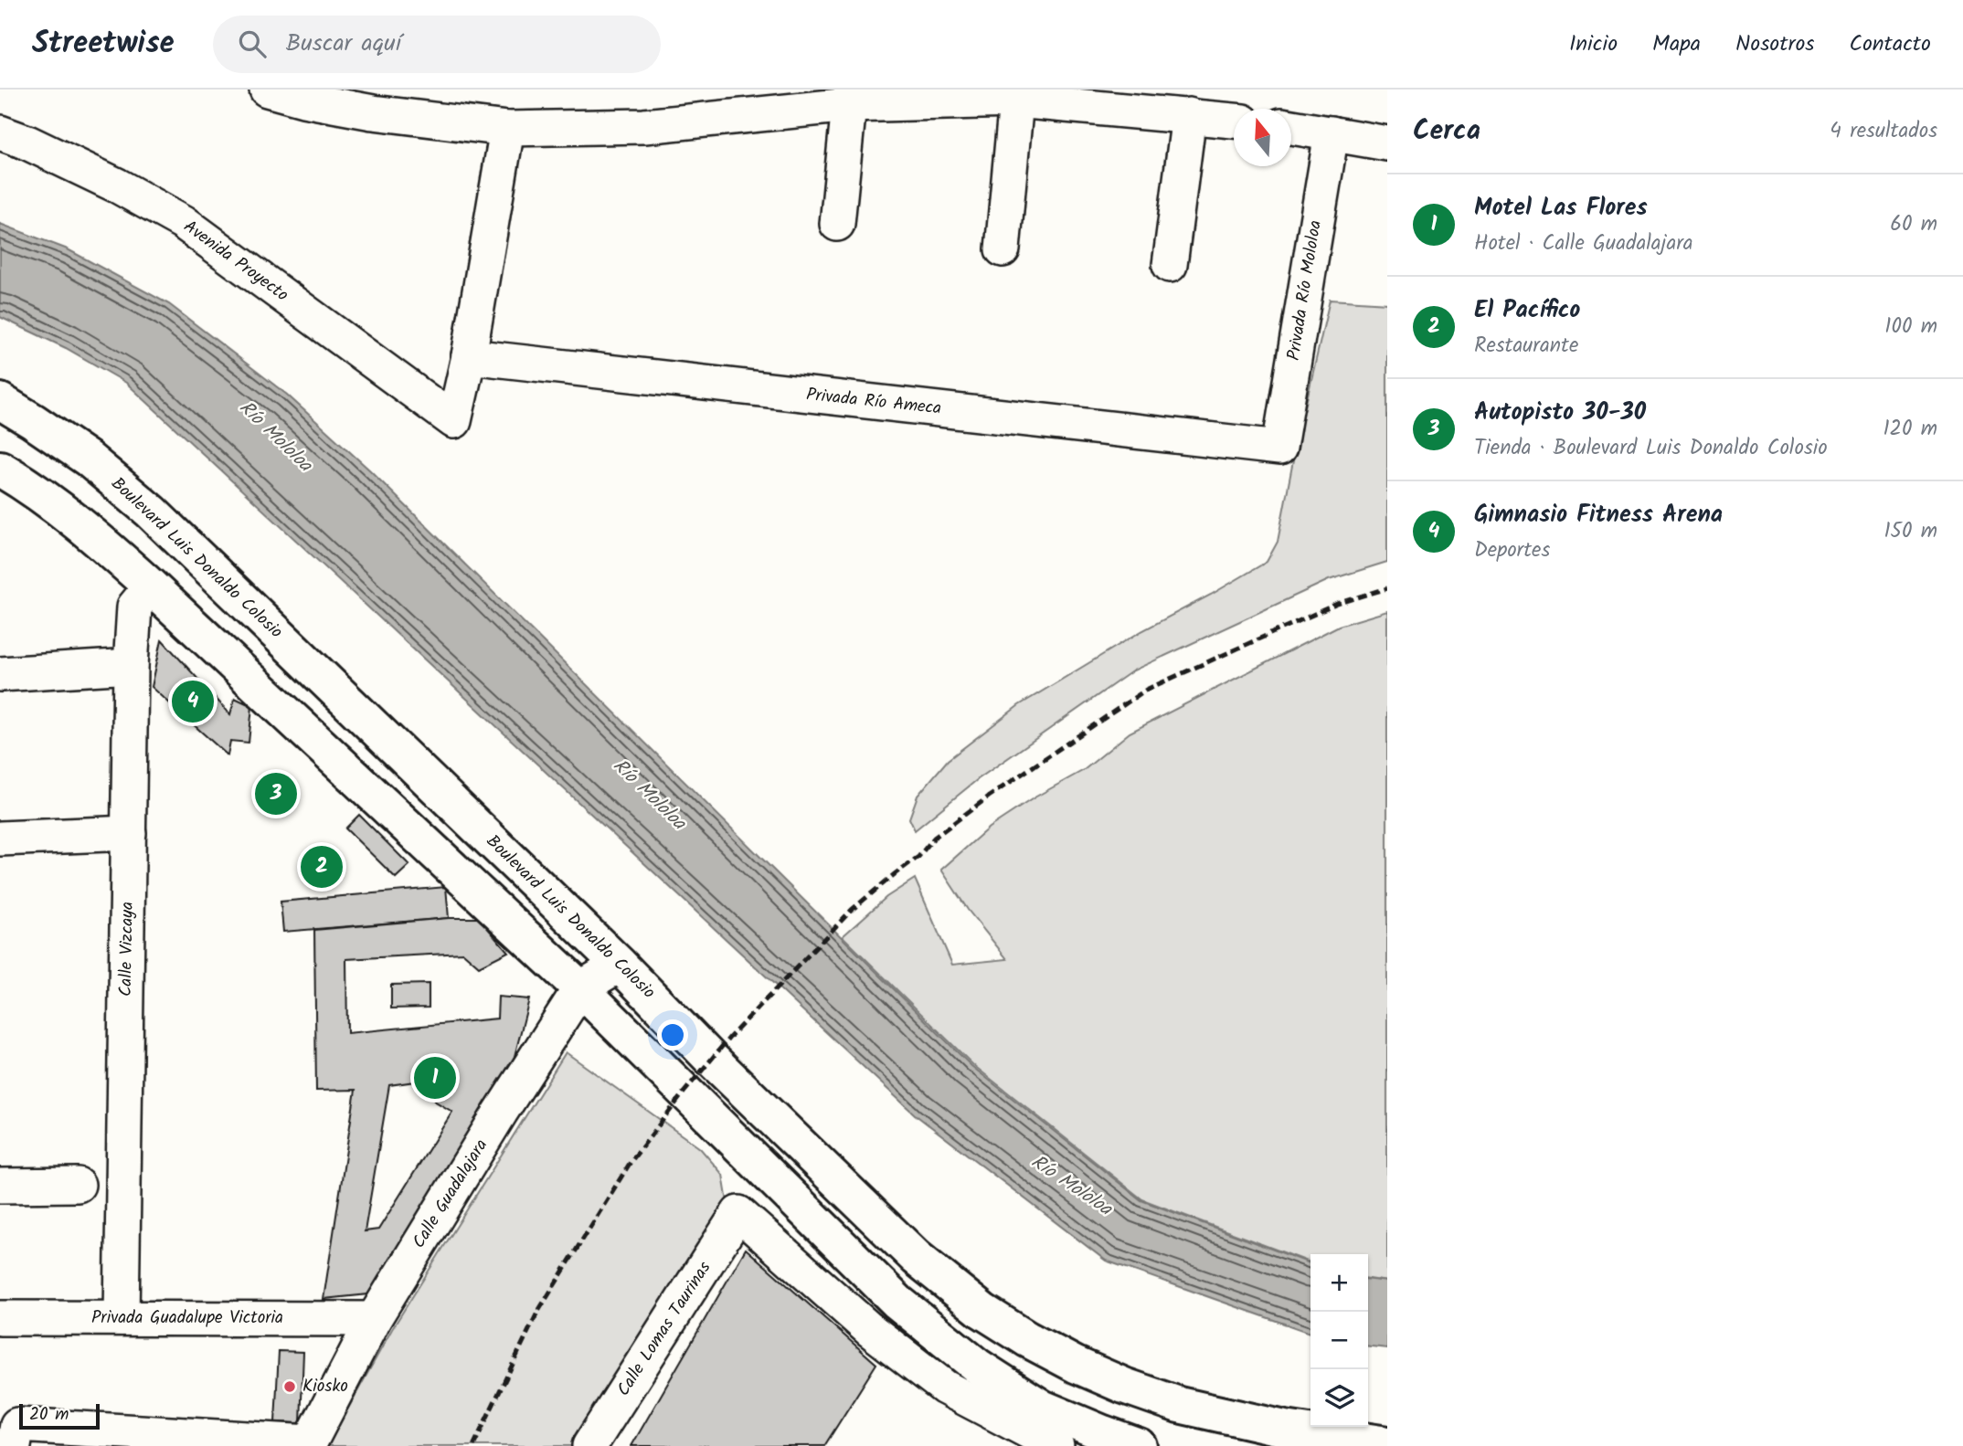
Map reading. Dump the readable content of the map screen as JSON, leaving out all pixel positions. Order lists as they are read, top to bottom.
{
  "streets": {
    "main road": ["Boulevard Luis Donaldo Colosio"],
    "street": [
      "Avenida Proyecto",
      "Privada Río Mololoa",
      "Privada Río Ameca",
      "Calle Vizcaya",
      "Calle Guadalajara",
      "Privada Guadalupe Victoria",
      "Calle Lomas Taurinas"
    ]
  },
  "crossings": [
    ["Avenida Proyecto", "Privada Río Ameca"],
    ["Privada Río Mololoa", "Privada Río Ameca"],
    ["Boulevard Luis Donaldo Colosio", "Calle Guadalajara"],
    ["Calle Vizcaya", "Privada Guadalupe Victoria"],
    ["Calle Guadalajara", "Privada Guadalupe Victoria"]
  ],
  "water": ["Río Mololoa"],
  "places": ["Kiosko"],
  "scale_bar": "20 m",
  "north": "top",
  "page": {
    "header": "Streetwise",
    "search": "Buscar aquí",
    "nav": [
      "Inicio",
      "Mapa",
      "Nosotros",
      "Contacto"
    ],
    "heading": ["Cerca", "4 resultados"],
    "list": [
      {
        "mark": "1",
        "name": "Motel Las Flores",
        "note": "Hotel · Calle Guadalajara",
        "value": "60 m"
      },
      {
        "mark": "2",
        "name": "El Pacífico",
        "note": "Restaurante",
        "value": "100 m"
      },
      {
        "mark": "3",
        "name": "Autopisto 30-30",
        "note": "Tienda · Boulevard Luis Donaldo Colosio",
        "value": "120 m"
      },
      {
        "mark": "4",
        "name": "Gimnasio Fitness Arena",
        "note": "Deportes",
        "value": "150 m"
      }
    ],
    "pins": [
      "4",
      "3",
      "2",
      "1"
    ],
    "map_buttons": ["+", "−"],
    "scale": "20 m"
  }
}
